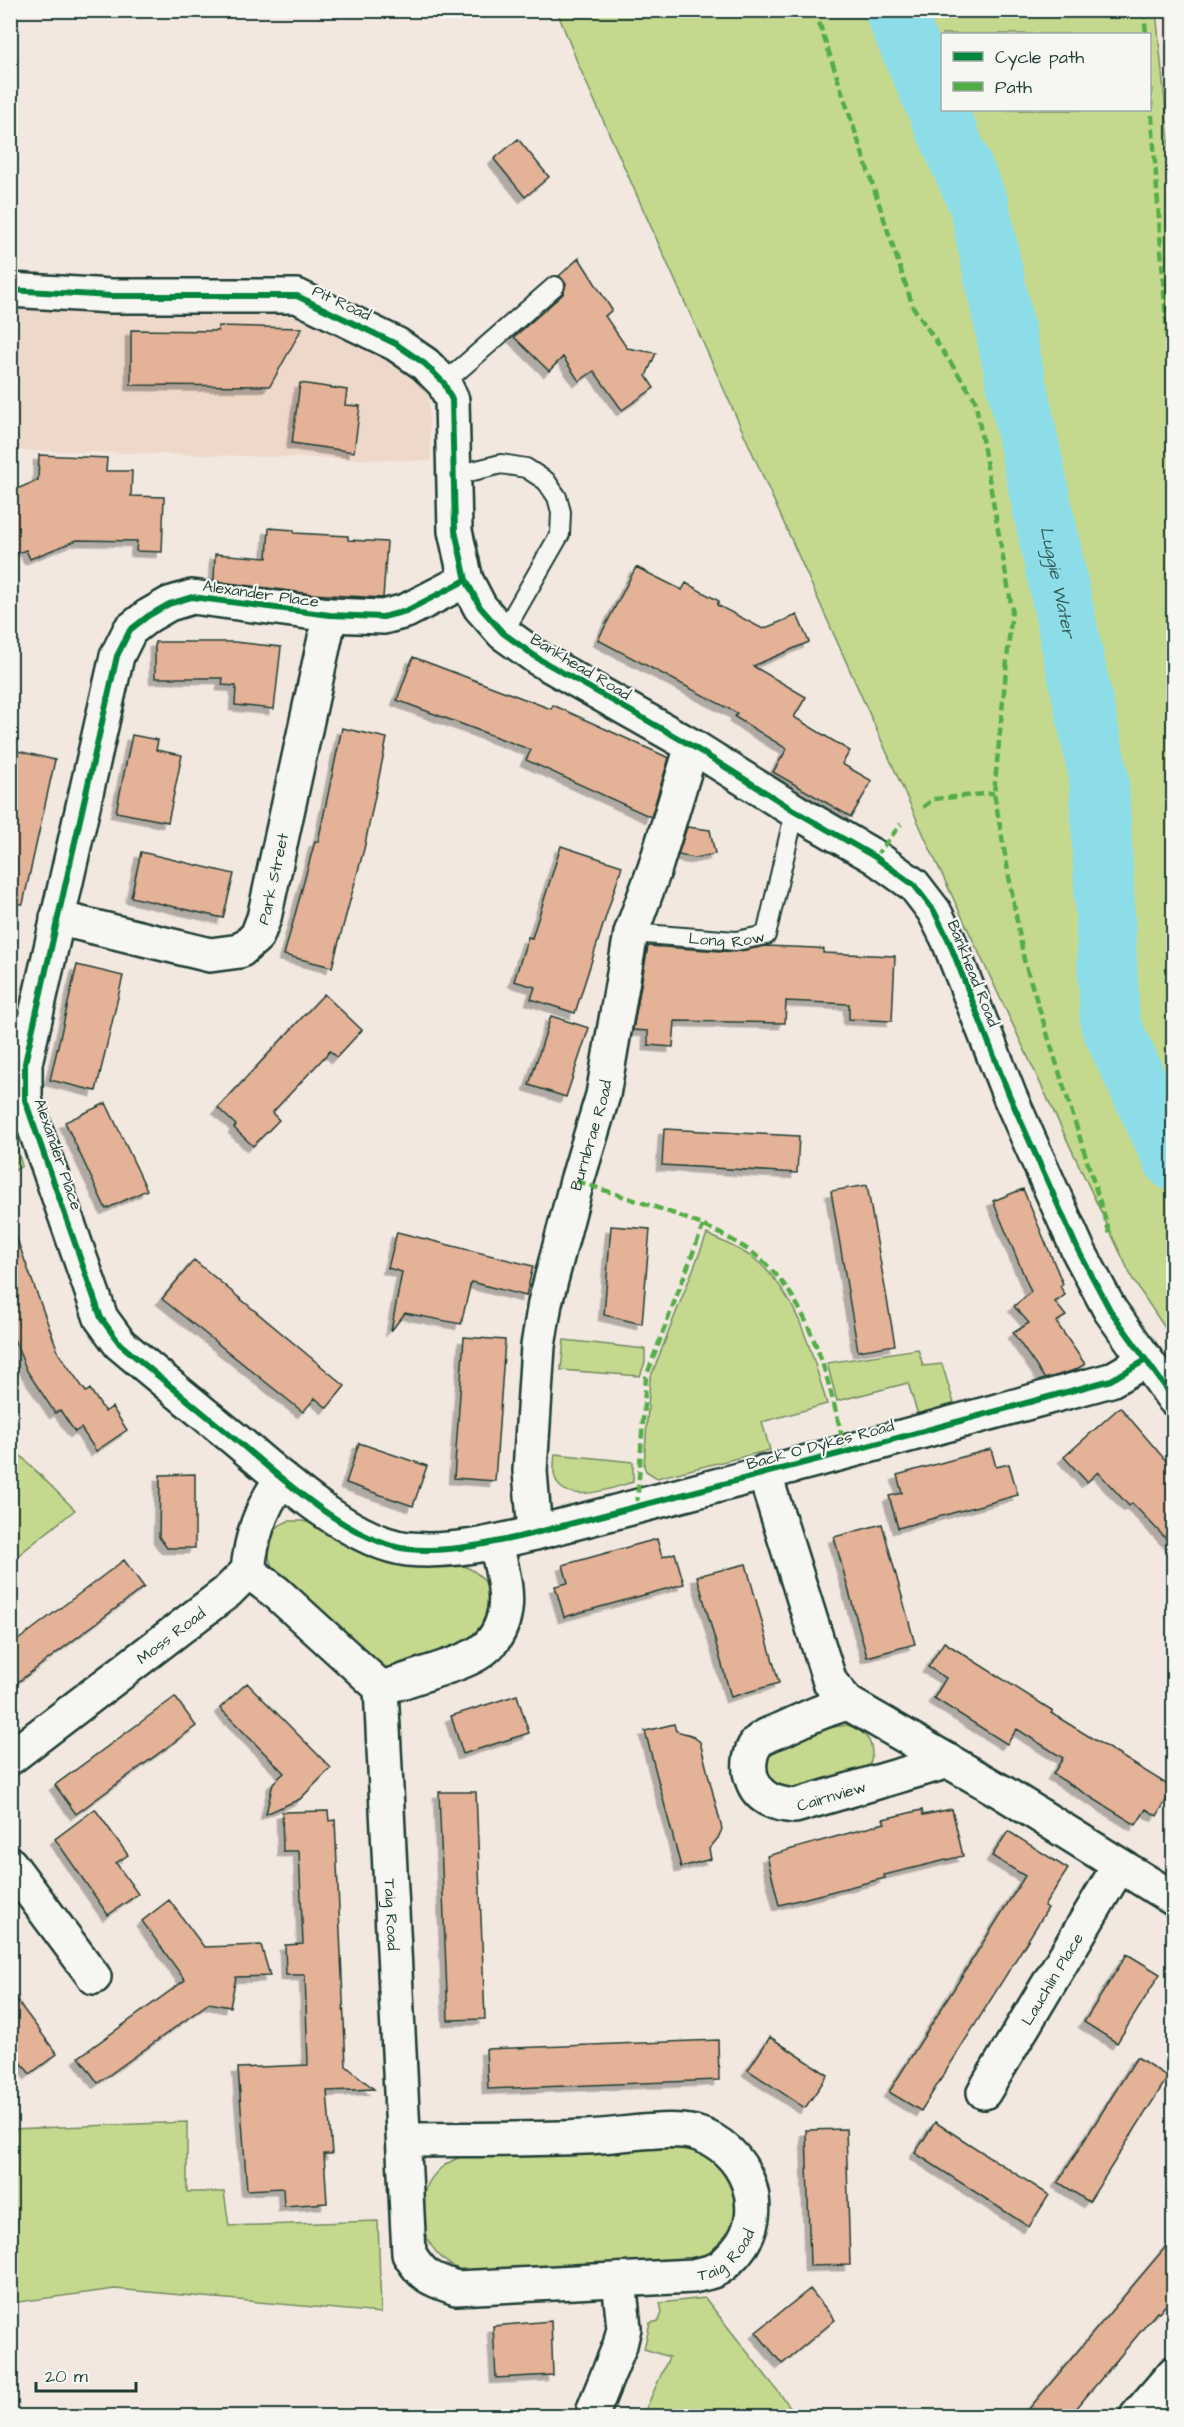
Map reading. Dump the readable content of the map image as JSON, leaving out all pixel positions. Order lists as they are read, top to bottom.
{
  "streets": {
    "street": [
      "Pit Road",
      "Alexander Place",
      "Bankhead Road",
      "Park Street",
      "Burnbrae Road",
      "Back O Dykes Road",
      "Moss Road",
      "Cairnview",
      "Taig Road",
      "Lauchlin Place"
    ],
    "lane": ["Long Row"]
  },
  "crossings": [
    ["Pit Road", "Alexander Place"],
    ["Pit Road", "Bankhead Road"],
    ["Alexander Place", "Bankhead Road"],
    ["Alexander Place", "Park Street"],
    ["Alexander Place", "Back O Dykes Road"],
    ["Bankhead Road", "Long Row"],
    ["Bankhead Road", "Burnbrae Road"],
    ["Bankhead Road", "Back O Dykes Road"],
    ["Long Row", "Burnbrae Road"],
    ["Burnbrae Road", "Back O Dykes Road"]
  ],
  "water": ["Luggie Water"],
  "legend": ["Cycle path", "Path"],
  "scale_bar": "20 m"
}
